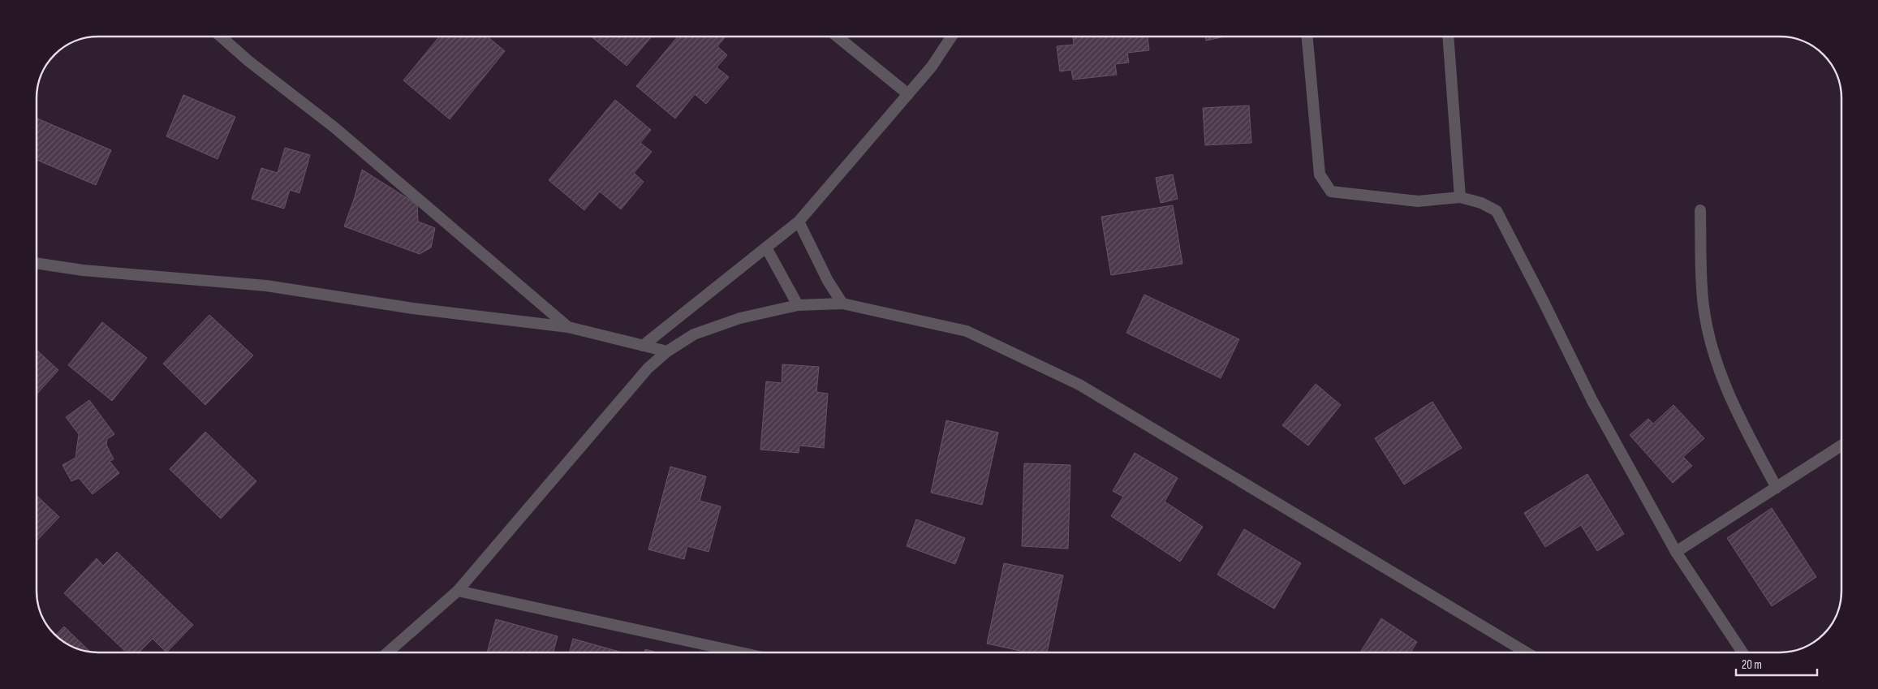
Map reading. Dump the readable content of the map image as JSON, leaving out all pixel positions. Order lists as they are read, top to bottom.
{
  "scale_bar": "20 m"
}
